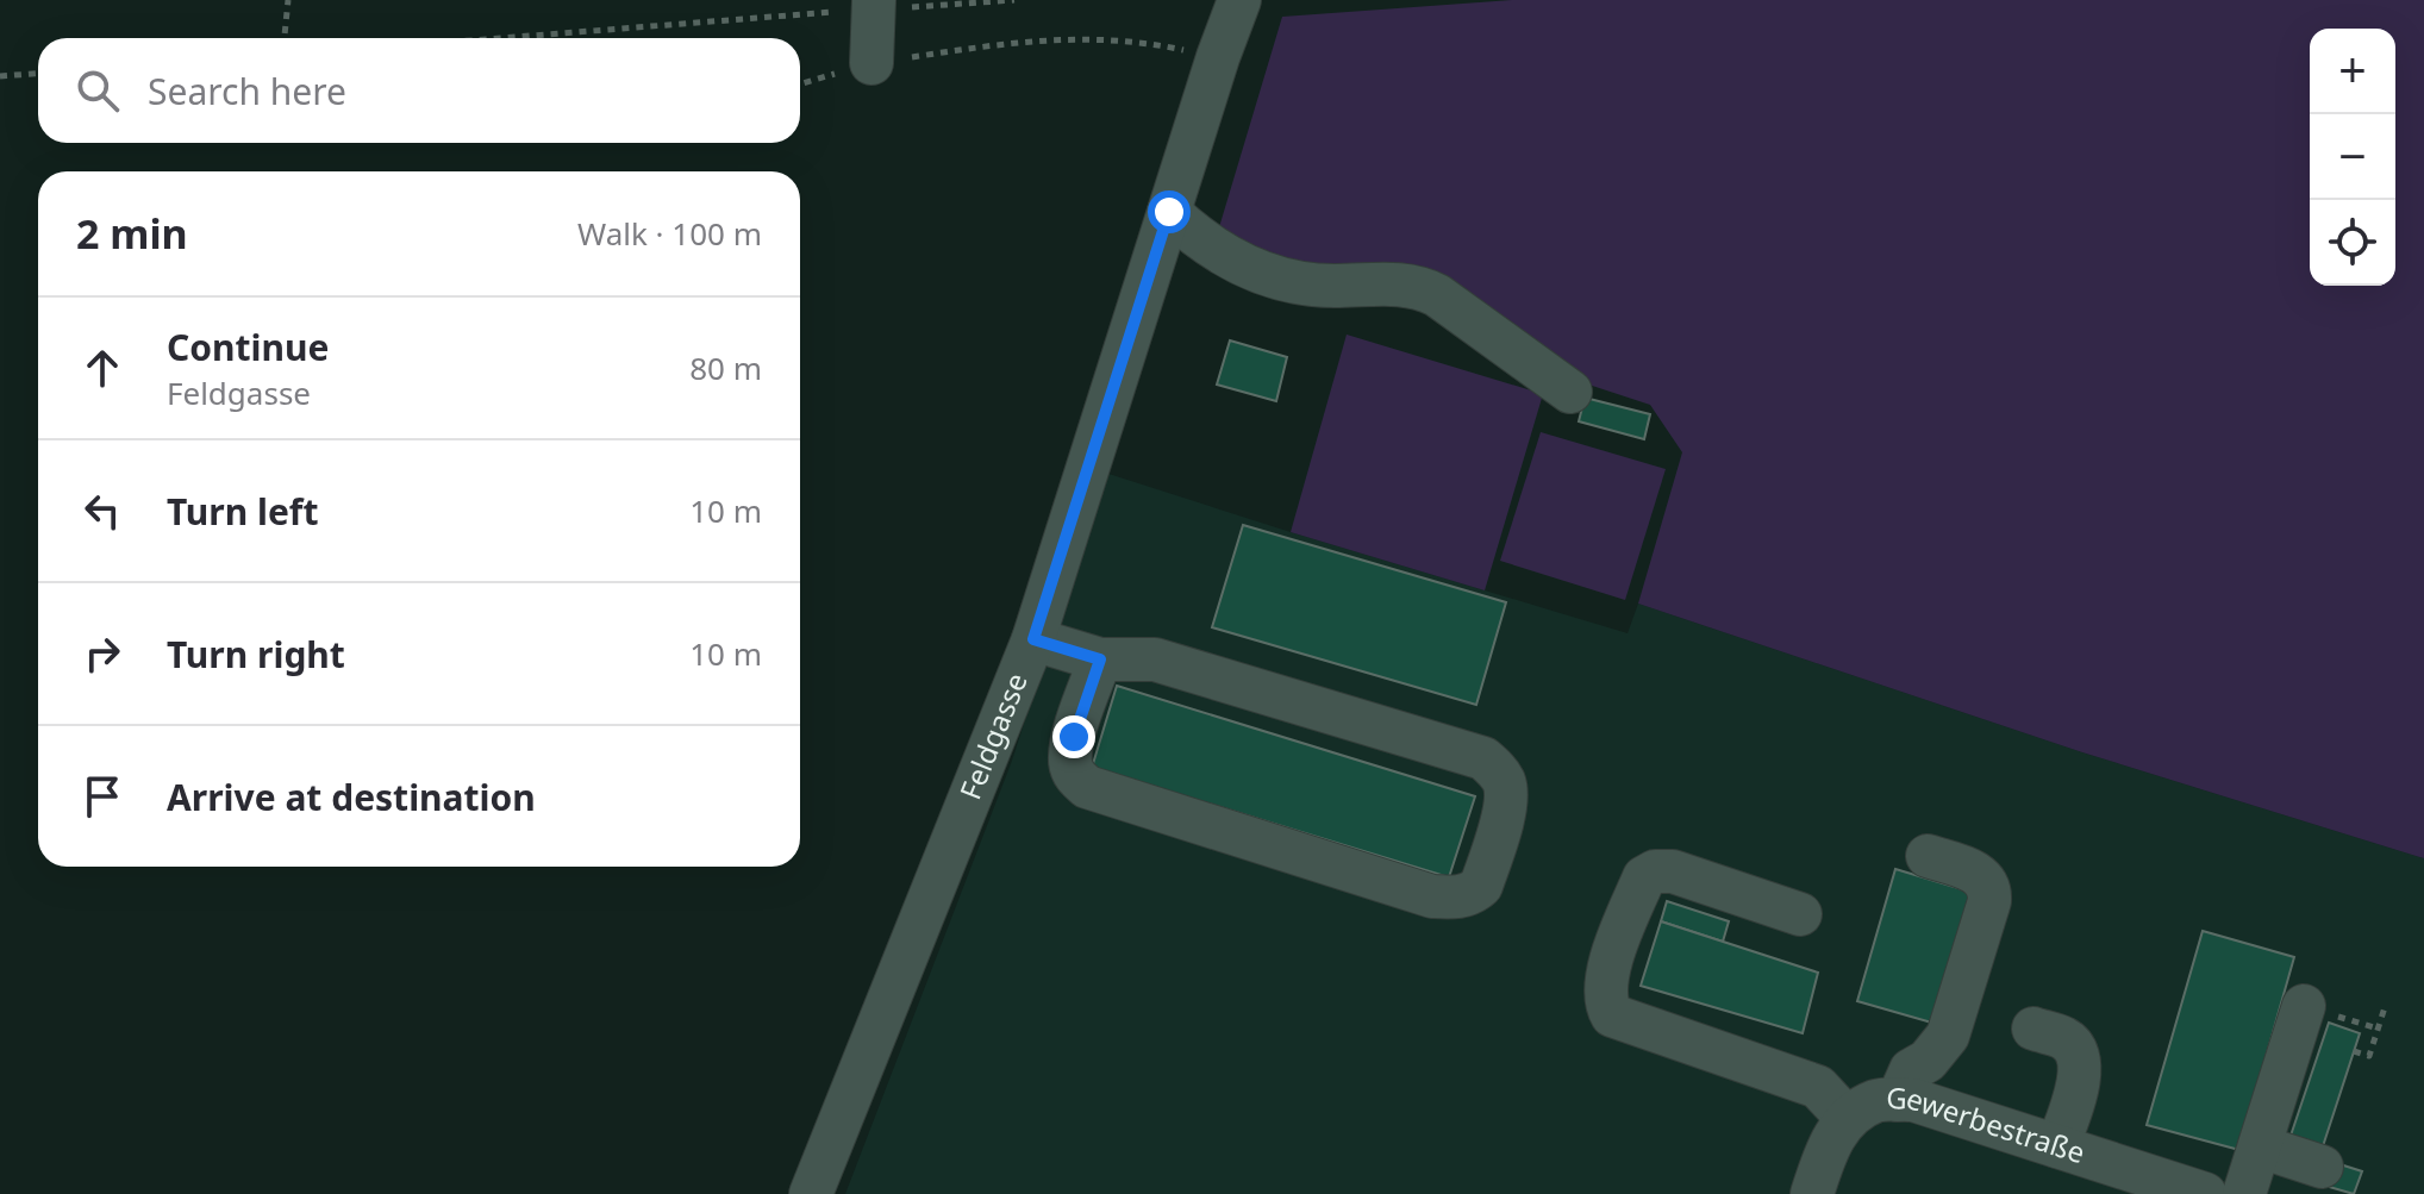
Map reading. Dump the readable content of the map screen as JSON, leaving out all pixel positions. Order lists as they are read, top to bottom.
{
  "streets": {
    "street": ["Feldgasse", "Gewerbestraße"]
  },
  "page": {
    "map_buttons": ["+", "−"],
    "search": "Search here",
    "heading": ["2 min", "Walk · 100 m"],
    "list": [
      ["Continue", "Feldgasse", "80 m"],
      ["Turn left", "10 m"],
      ["Turn right", "10 m"],
      "Arrive at destination"
    ]
  }
}
